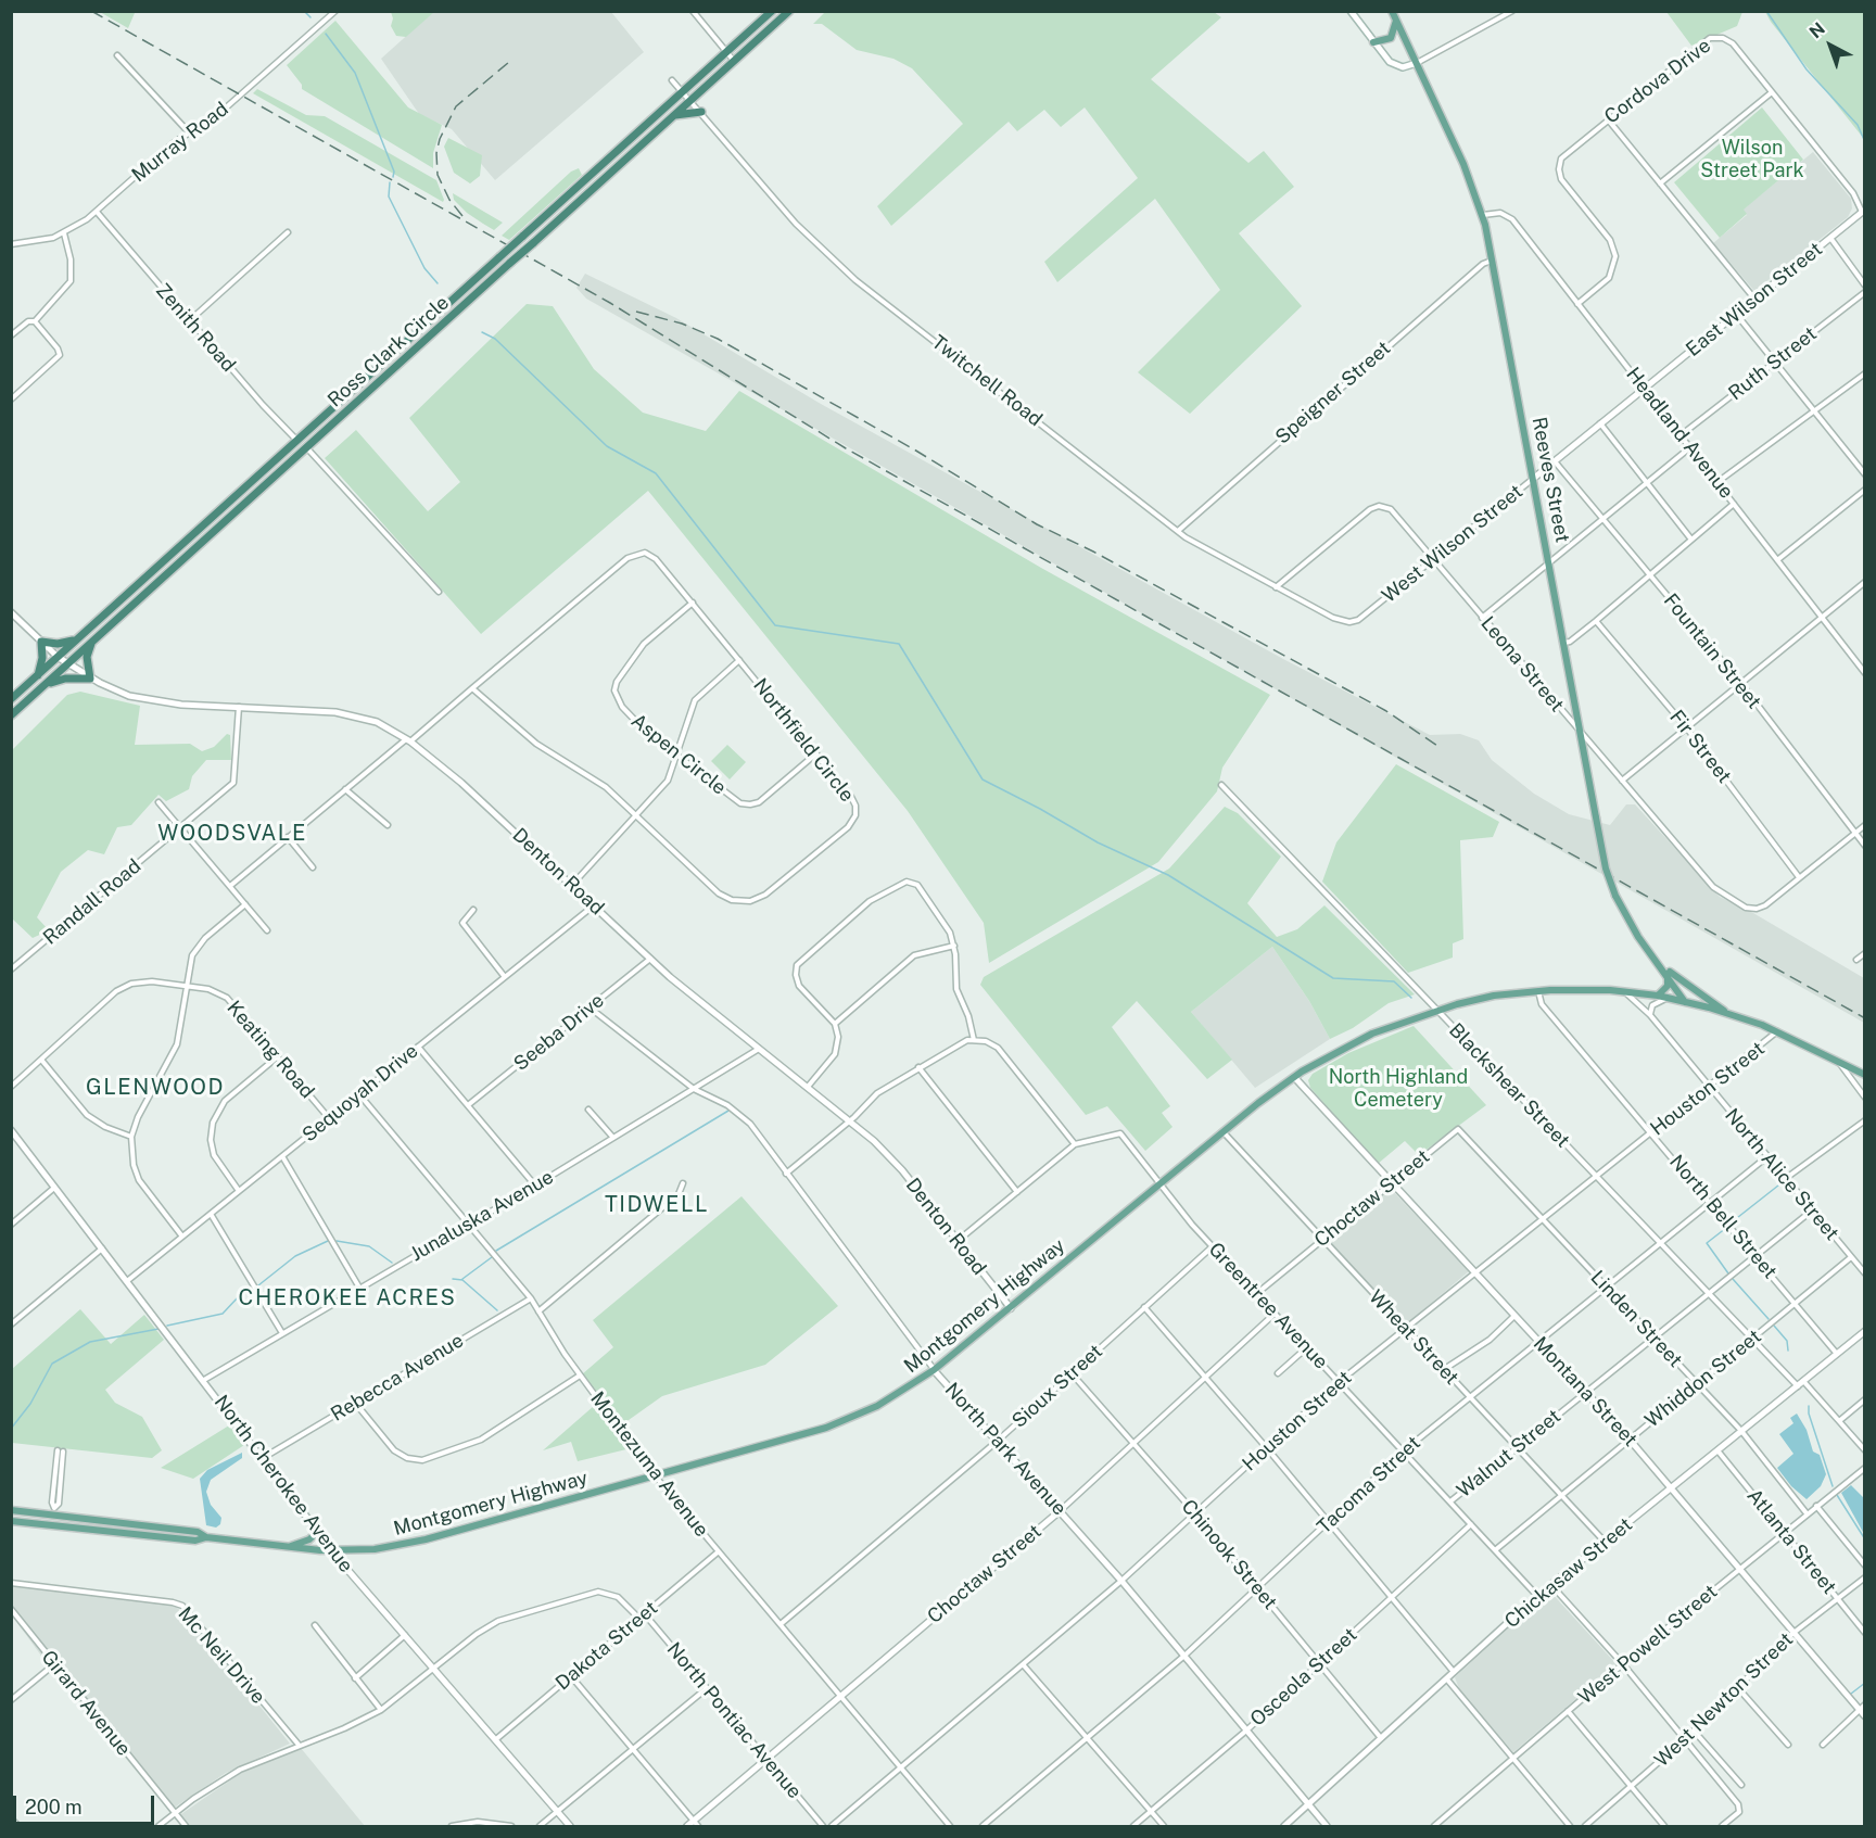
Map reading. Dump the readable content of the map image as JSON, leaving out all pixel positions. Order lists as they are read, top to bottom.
{
  "streets": {
    "highway": ["Ross Clark Circle"],
    "main road": ["Reeves Street", "Montgomery Highway"],
    "street": [
      "Cordova Drive",
      "Murray Road",
      "East Wilson Street",
      "Zenith Road",
      "Ruth Street",
      "Twitchell Road",
      "Speigner Street",
      "Headland Avenue",
      "West Wilson Street",
      "Fountain Street",
      "Leona Street",
      "Northfield Circle",
      "Fir Street",
      "Aspen Circle",
      "Denton Road",
      "Randall Road",
      "Seeba Drive",
      "Keating Road",
      "Blackshear Street",
      "Houston Street",
      "Sequoyah Drive",
      "North Alice Street",
      "Choctaw Street",
      "Junaluska Avenue",
      "North Bell Street",
      "Greentree Avenue",
      "Linden Street",
      "Wheat Street",
      "Rebecca Avenue",
      "Whiddon Street",
      "Sioux Street",
      "Montana Street",
      "North Park Avenue",
      "Walnut Street",
      "Montezuma Avenue",
      "North Cherokee Avenue",
      "Tacoma Street",
      "Atlanta Street",
      "Chinook Street",
      "Chickasaw Street",
      "West Powell Street",
      "Dakota Street",
      "Mc Neil Drive",
      "Osceola Street",
      "West Newton Street",
      "Girard Avenue",
      "North Pontiac Avenue"
    ]
  },
  "crossings": [
    ["Cordova Drive", "East Wilson Street"],
    ["Cordova Drive", "Headland Avenue"],
    ["Murray Road", "Zenith Road"],
    ["East Wilson Street", "Headland Avenue"],
    ["East Wilson Street", "West Wilson Street"],
    ["Zenith Road", "Ross Clark Circle"],
    ["Ross Clark Circle", "Twitchell Road"],
    ["Ross Clark Circle", "Denton Road"],
    ["Ruth Street", "Headland Avenue"],
    ["Twitchell Road", "Speigner Street"],
    ["Twitchell Road", "West Wilson Street"],
    ["Twitchell Road", "Leona Street"],
    ["Speigner Street", "Reeves Street"],
    ["Headland Avenue", "Reeves Street"],
    ["Headland Avenue", "West Wilson Street"],
    ["Reeves Street", "West Wilson Street"],
    ["Reeves Street", "Leona Street"],
    ["Reeves Street", "Montgomery Highway"],
    ["West Wilson Street", "Fountain Street"],
    ["West Wilson Street", "Leona Street"],
    ["Leona Street", "Fir Street"],
    ["Northfield Circle", "Aspen Circle"],
    ["Northfield Circle", "Denton Road"],
    ["Denton Road", "Randall Road"],
    ["Denton Road", "Seeba Drive"],
    ["Denton Road", "Sequoyah Drive"],
    ["Denton Road", "Junaluska Avenue"],
    ["Denton Road", "Montgomery Highway"],
    ["Seeba Drive", "North Park Avenue"],
    ["Keating Road", "Sequoyah Drive"],
    ["Blackshear Street", "Houston Street"],
    ["Blackshear Street", "Montgomery Highway"],
    ["Blackshear Street", "Whiddon Street"],
    ["Blackshear Street", "Walnut Street"],
    ["Blackshear Street", "Tacoma Street"],
    ["Blackshear Street", "Chickasaw Street"],
    ["Houston Street", "North Alice Street"],
    ["Houston Street", "North Bell Street"],
    ["Houston Street", "Greentree Avenue"],
    ["Houston Street", "Linden Street"],
    ["Houston Street", "Wheat Street"],
    ["Houston Street", "Montana Street"],
    ["Houston Street", "North Park Avenue"],
    ["Houston Street", "Montezuma Avenue"],
    ["Houston Street", "Chinook Street"],
    ["Sequoyah Drive", "Montezuma Avenue"],
    ["Sequoyah Drive", "North Cherokee Avenue"],
    ["North Alice Street", "Montgomery Highway"],
    ["North Alice Street", "Whiddon Street"],
    ["North Alice Street", "Walnut Street"],
    ["North Alice Street", "Tacoma Street"],
    ["Choctaw Street", "Greentree Avenue"],
    ["Choctaw Street", "Linden Street"],
    ["Choctaw Street", "Wheat Street"],
    ["Choctaw Street", "Montana Street"],
    ["Choctaw Street", "North Park Avenue"],
    ["Choctaw Street", "Montezuma Avenue"],
    ["Choctaw Street", "Chinook Street"],
    ["Choctaw Street", "North Pontiac Avenue"],
    ["Junaluska Avenue", "North Park Avenue"],
    ["Junaluska Avenue", "Montezuma Avenue"],
    ["Junaluska Avenue", "North Cherokee Avenue"],
    ["North Bell Street", "Montgomery Highway"],
    ["North Bell Street", "Whiddon Street"],
    ["North Bell Street", "Walnut Street"],
    ["North Bell Street", "Tacoma Street"],
    ["North Bell Street", "Chickasaw Street"],
    ["Montgomery Highway", "Greentree Avenue"],
    ["Montgomery Highway", "Wheat Street"],
    ["Montgomery Highway", "Montana Street"],
    ["Montgomery Highway", "North Park Avenue"],
    ["Montgomery Highway", "Montezuma Avenue"],
    ["Montgomery Highway", "North Cherokee Avenue"],
    ["Greentree Avenue", "Whiddon Street"],
    ["Greentree Avenue", "Sioux Street"],
    ["Greentree Avenue", "Walnut Street"],
    ["Greentree Avenue", "Tacoma Street"],
    ["Greentree Avenue", "Chickasaw Street"],
    ["Greentree Avenue", "Osceola Street"],
    ["Linden Street", "Whiddon Street"],
    ["Linden Street", "Walnut Street"],
    ["Linden Street", "Tacoma Street"],
    ["Linden Street", "Chickasaw Street"],
    ["Linden Street", "West Powell Street"],
    ["Wheat Street", "Whiddon Street"],
    ["Wheat Street", "Walnut Street"],
    ["Wheat Street", "Tacoma Street"],
    ["Wheat Street", "Chickasaw Street"],
    ["Rebecca Avenue", "Montezuma Avenue"],
    ["Rebecca Avenue", "North Cherokee Avenue"],
    ["Whiddon Street", "Montana Street"],
    ["Sioux Street", "North Park Avenue"],
    ["Sioux Street", "Montezuma Avenue"],
    ["Sioux Street", "Chinook Street"],
    ["Montana Street", "Walnut Street"],
    ["Montana Street", "Tacoma Street"],
    ["Montana Street", "Chickasaw Street"],
    ["Montana Street", "West Powell Street"],
    ["Montana Street", "West Newton Street"],
    ["North Park Avenue", "Tacoma Street"],
    ["North Park Avenue", "Chickasaw Street"],
    ["North Park Avenue", "Osceola Street"],
    ["Montezuma Avenue", "Dakota Street"],
    ["North Cherokee Avenue", "Dakota Street"],
    ["Tacoma Street", "Chinook Street"],
    ["Atlanta Street", "Chickasaw Street"],
    ["Atlanta Street", "West Powell Street"],
    ["Atlanta Street", "West Newton Street"],
    ["Chinook Street", "Chickasaw Street"],
    ["Chinook Street", "Osceola Street"],
    ["Dakota Street", "North Pontiac Avenue"]
  ],
  "districts": [
    "WOODSVALE",
    "GLENWOOD",
    "TIDWELL",
    "CHEROKEE ACRES"
  ],
  "parks": ["Wilson Street Park", "North Highland Cemetery"],
  "scale_bar": "200 m",
  "north": "top left"
}
